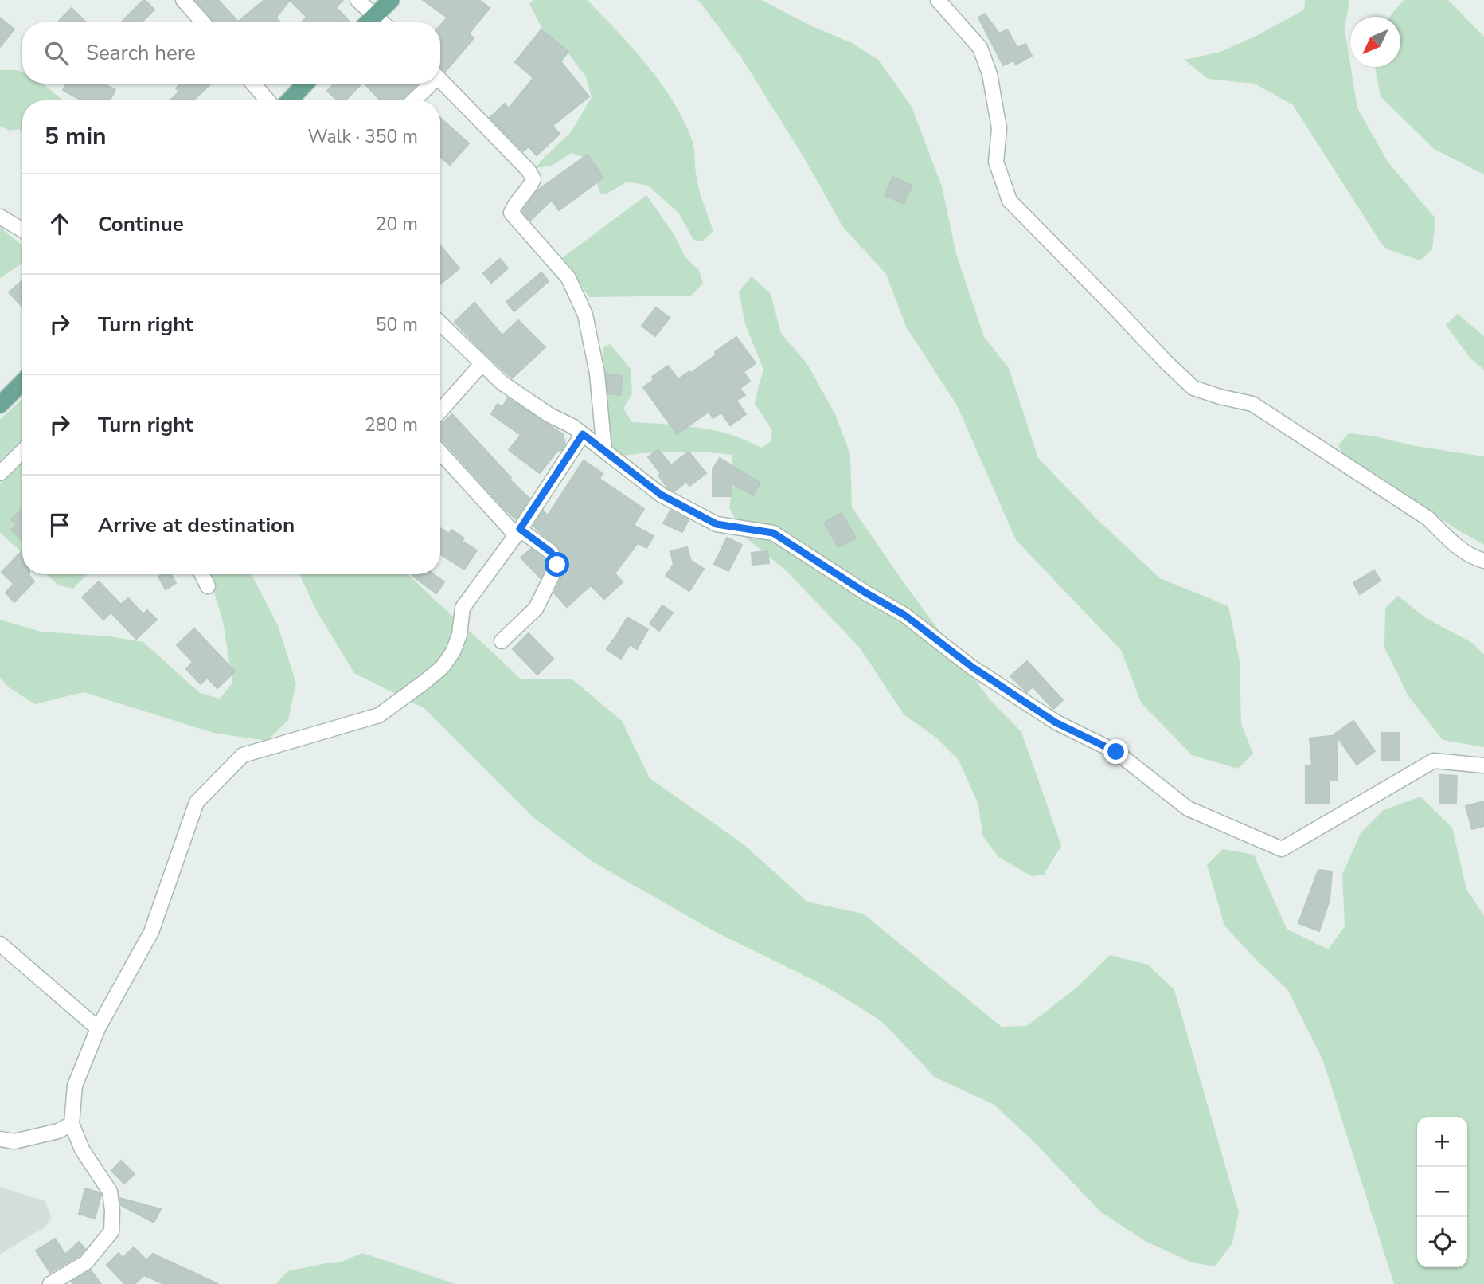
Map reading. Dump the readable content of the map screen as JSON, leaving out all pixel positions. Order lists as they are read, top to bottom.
{
  "north": "bottom left",
  "page": {
    "search": "Search here",
    "heading": ["5 min", "Walk · 350 m"],
    "list": [
      ["Continue", "20 m"],
      ["Turn right", "50 m"],
      ["Turn right", "280 m"],
      "Arrive at destination"
    ],
    "map_buttons": ["+", "−"]
  }
}
